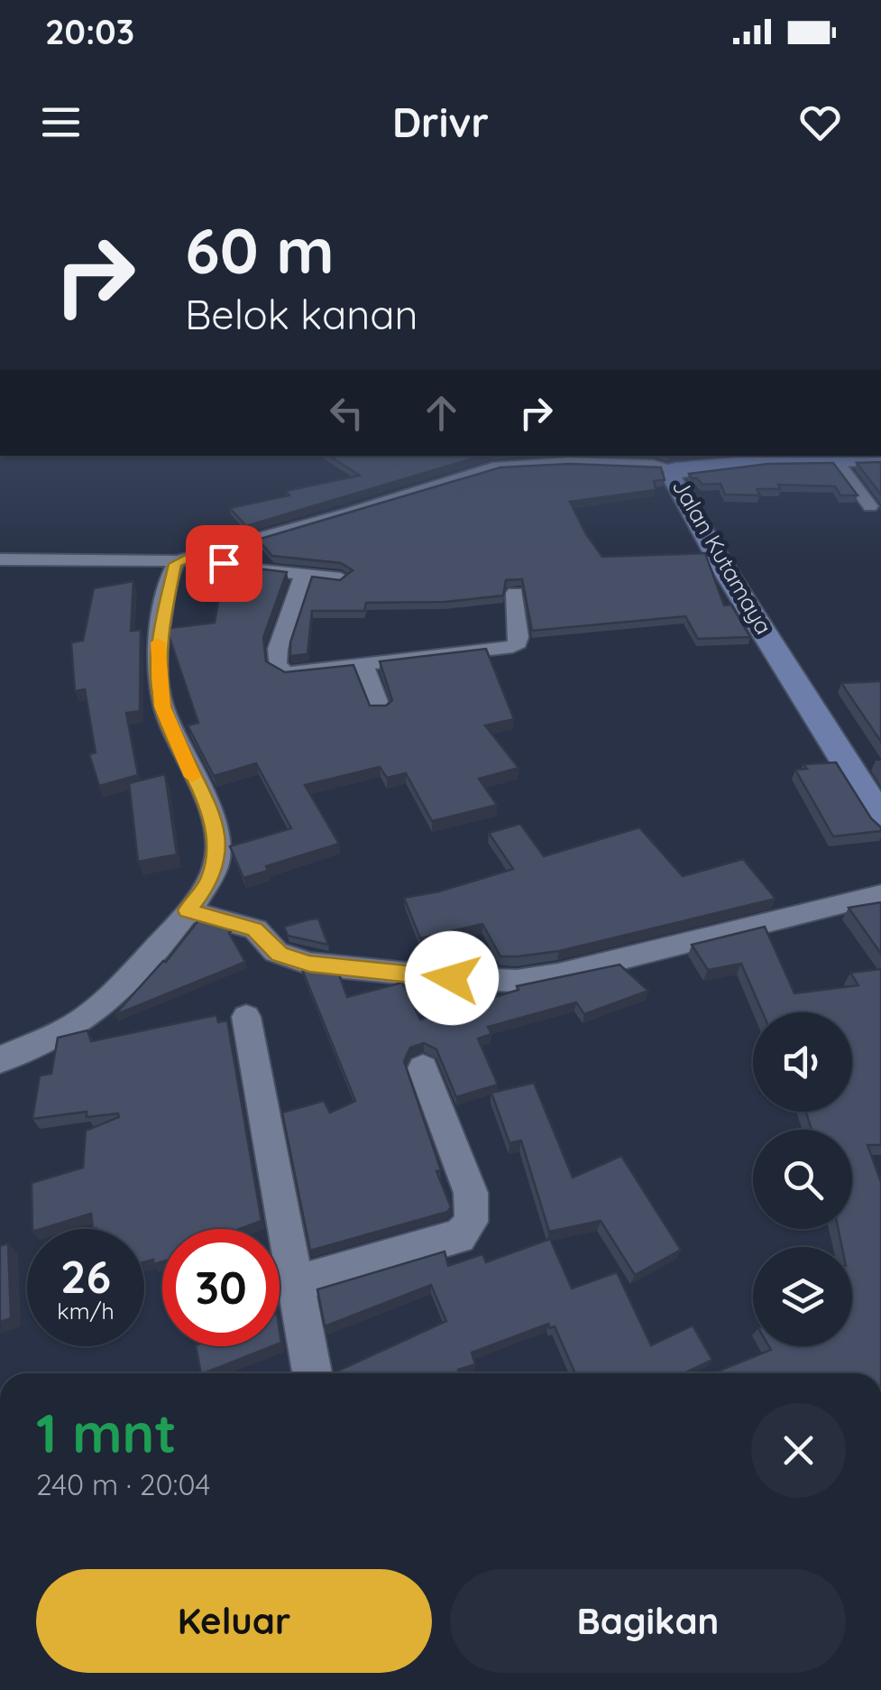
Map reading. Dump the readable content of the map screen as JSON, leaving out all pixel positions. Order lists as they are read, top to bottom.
{
  "streets": {
    "main road": ["Jalan Kutamaya"]
  },
  "page": {
    "status": "20:03",
    "header": "Drivr",
    "turn": ["60 m", "Belok kanan"],
    "speed": "26 km/h",
    "limit": "30",
    "heading": ["1 mnt", "240 m · 20:04"],
    "buttons": ["Keluar", "Bagikan"]
  }
}
